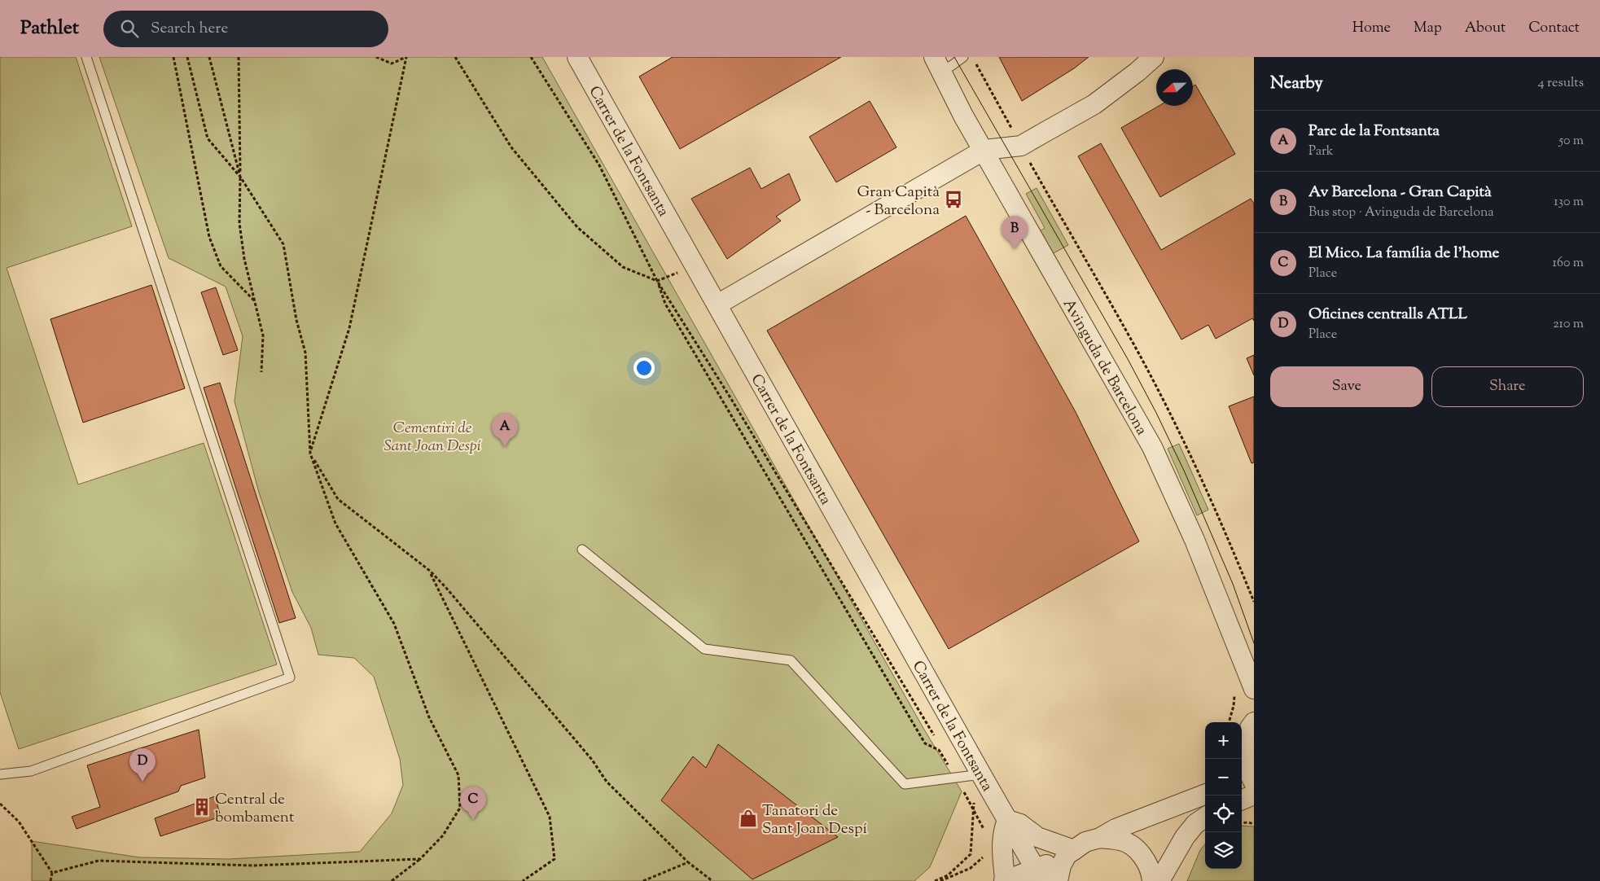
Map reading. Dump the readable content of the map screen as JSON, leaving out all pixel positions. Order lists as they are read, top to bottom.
{
  "streets": {
    "street": ["Carrer de la Fontsanta", "Avinguda de Barcelona"]
  },
  "parks": ["Cementiri de Sant Joan Despí"],
  "places": {
    "bus stop": ["Gran Capità - Barcelona"],
    "building": ["Central de bombament"],
    "shop": ["Tanatori de Sant Joan Despí"]
  },
  "north": "left",
  "page": {
    "header": "Pathlet",
    "search": "Search here",
    "nav": [
      "Home",
      "Map",
      "About",
      "Contact"
    ],
    "heading": ["Nearby", "4 results"],
    "list": [
      {
        "mark": "A",
        "name": "Parc de la Fontsanta",
        "note": "Park",
        "value": "50 m"
      },
      {
        "mark": "B",
        "name": "Av Barcelona - Gran Capità",
        "note": "Bus stop · Avinguda de Barcelona",
        "value": "130 m"
      },
      {
        "mark": "C",
        "name": "El Mico. La família de l'home",
        "note": "Place",
        "value": "160 m"
      },
      {
        "mark": "D",
        "name": "Oficines centralls ATLL",
        "note": "Place",
        "value": "210 m"
      }
    ],
    "pins": [
      "B",
      "A",
      "D",
      "C"
    ],
    "buttons": ["Save", "Share"],
    "map_buttons": ["+", "−"]
  }
}
